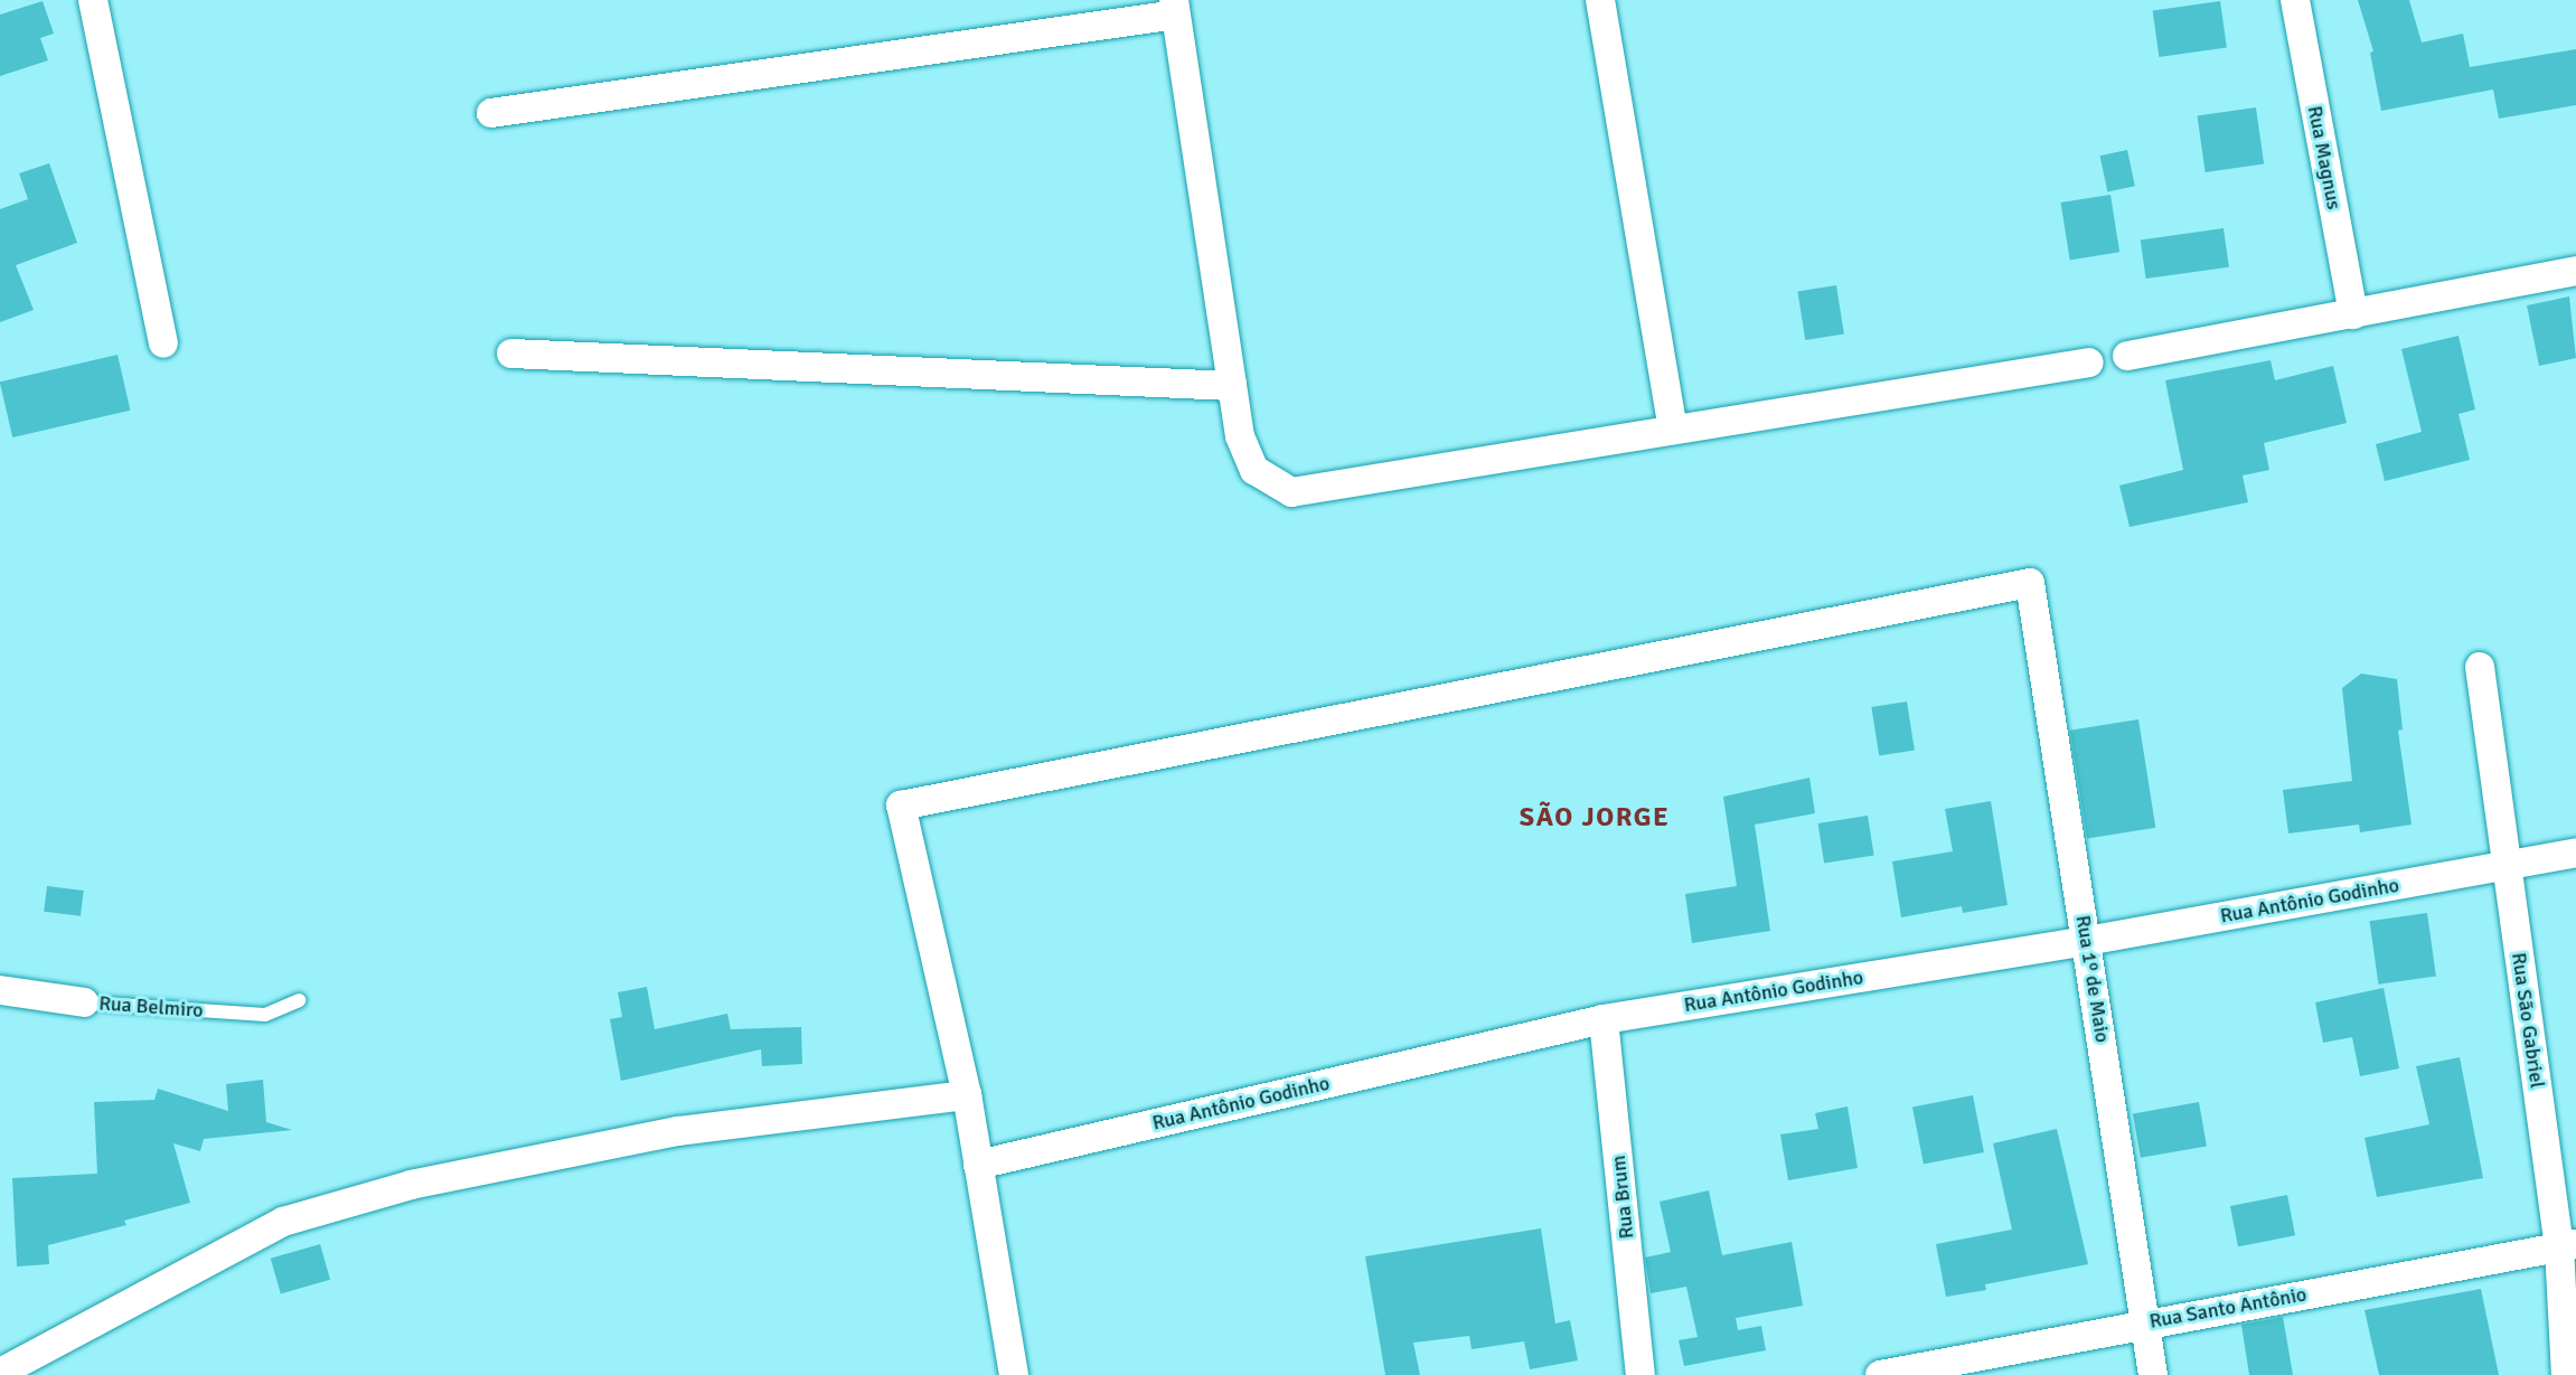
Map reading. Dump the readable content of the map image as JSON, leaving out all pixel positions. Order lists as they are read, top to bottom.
{
  "streets": {
    "street": [
      "Rua Magnus",
      "Rua Antônio Godinho",
      "Rua 1º de Maio",
      "Rua Belmiro",
      "Rua São Gabriel",
      "Rua Brum",
      "Rua Santo Antônio"
    ]
  },
  "crossings": [
    ["Rua Antônio Godinho", "Rua 1º de Maio"],
    ["Rua Antônio Godinho", "Rua São Gabriel"],
    ["Rua Antônio Godinho", "Rua Brum"],
    ["Rua 1º de Maio", "Rua Santo Antônio"],
    ["Rua São Gabriel", "Rua Santo Antônio"]
  ],
  "districts": ["SÃO JORGE"]
}
